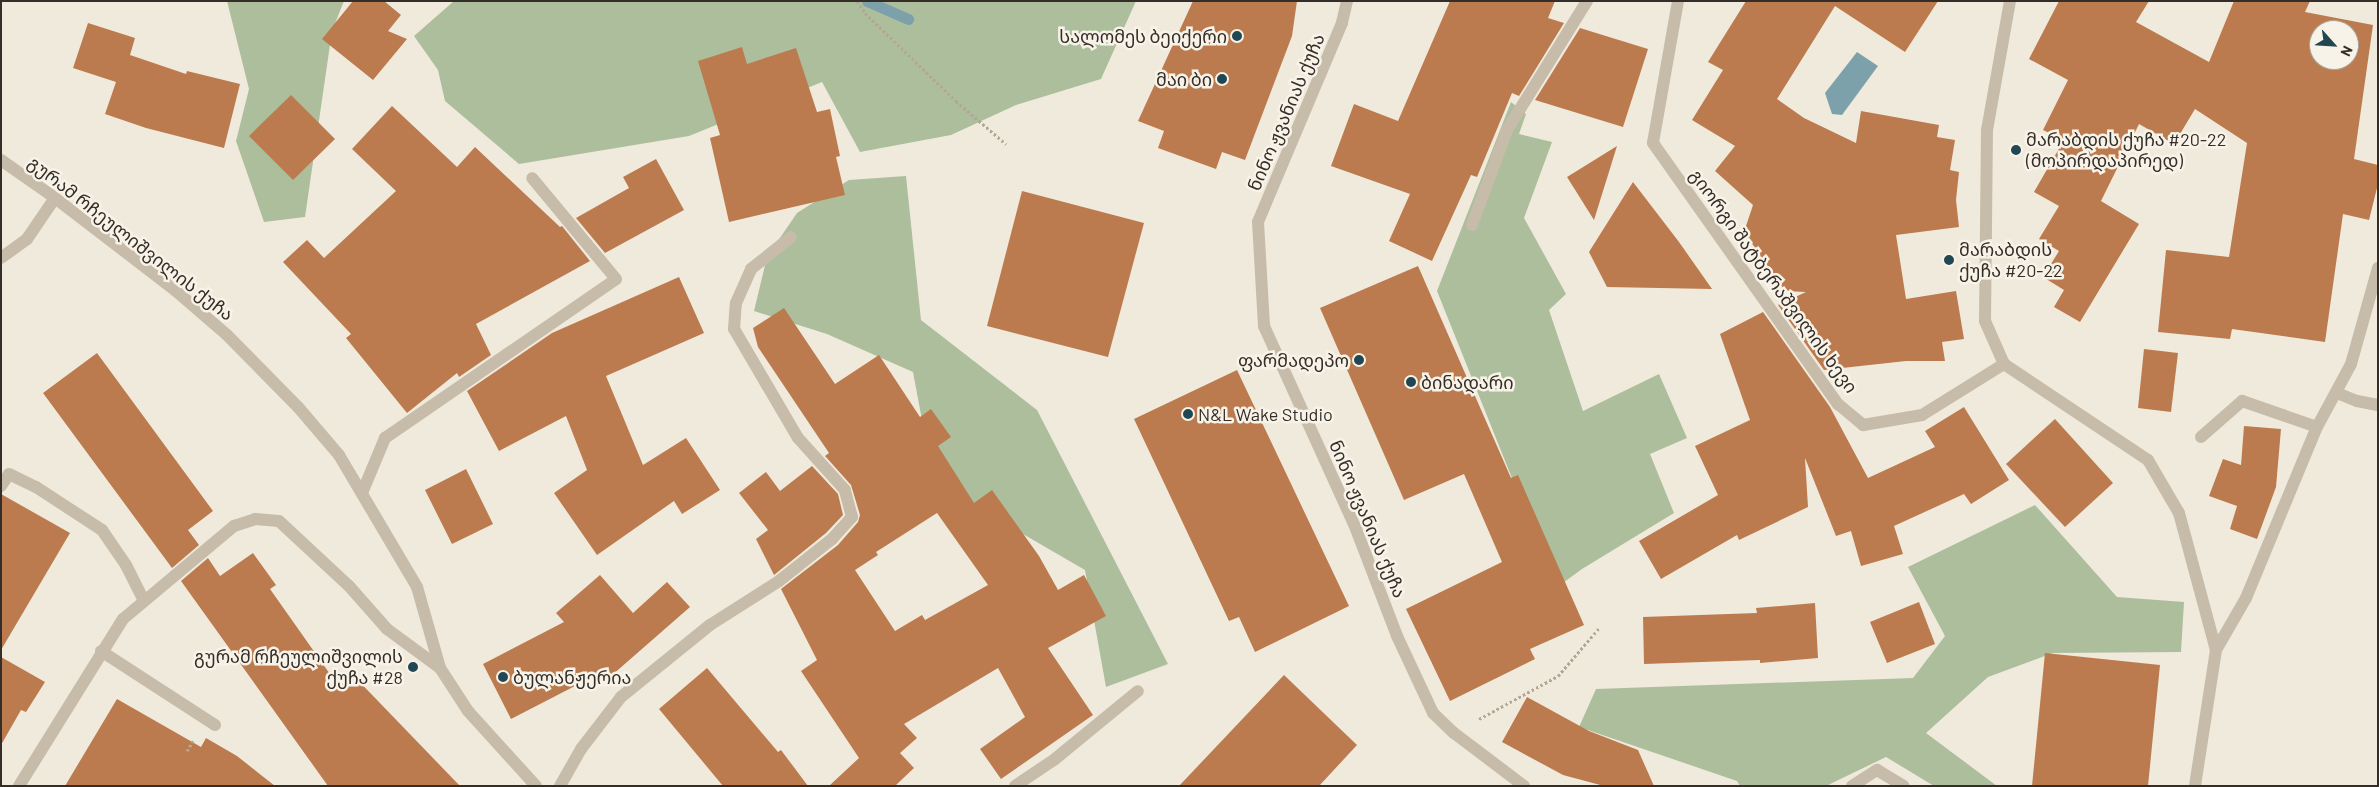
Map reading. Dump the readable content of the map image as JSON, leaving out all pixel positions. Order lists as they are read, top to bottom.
{
  "streets": {
    "street": ["ნინო ჟვანიას ქუჩა", "გურამ რჩეულიშვილის ქუჩა", "გიორგი შატბერაშვილის ხევი"]
  },
  "places": [
    "სალომეს ბეიქერი",
    "მაი ბი",
    "მარაბდის ქუჩა #20-22 (მოპირდაპირედ)",
    "მარაბდის ქუჩა #20-22",
    "ფარმადეპო",
    "ბინადარი",
    "N&L Wake Studio",
    "გურამ რჩეულიშვილის ქუჩა #28",
    "ბულანჟერია"
  ],
  "north": "bottom right"
}
